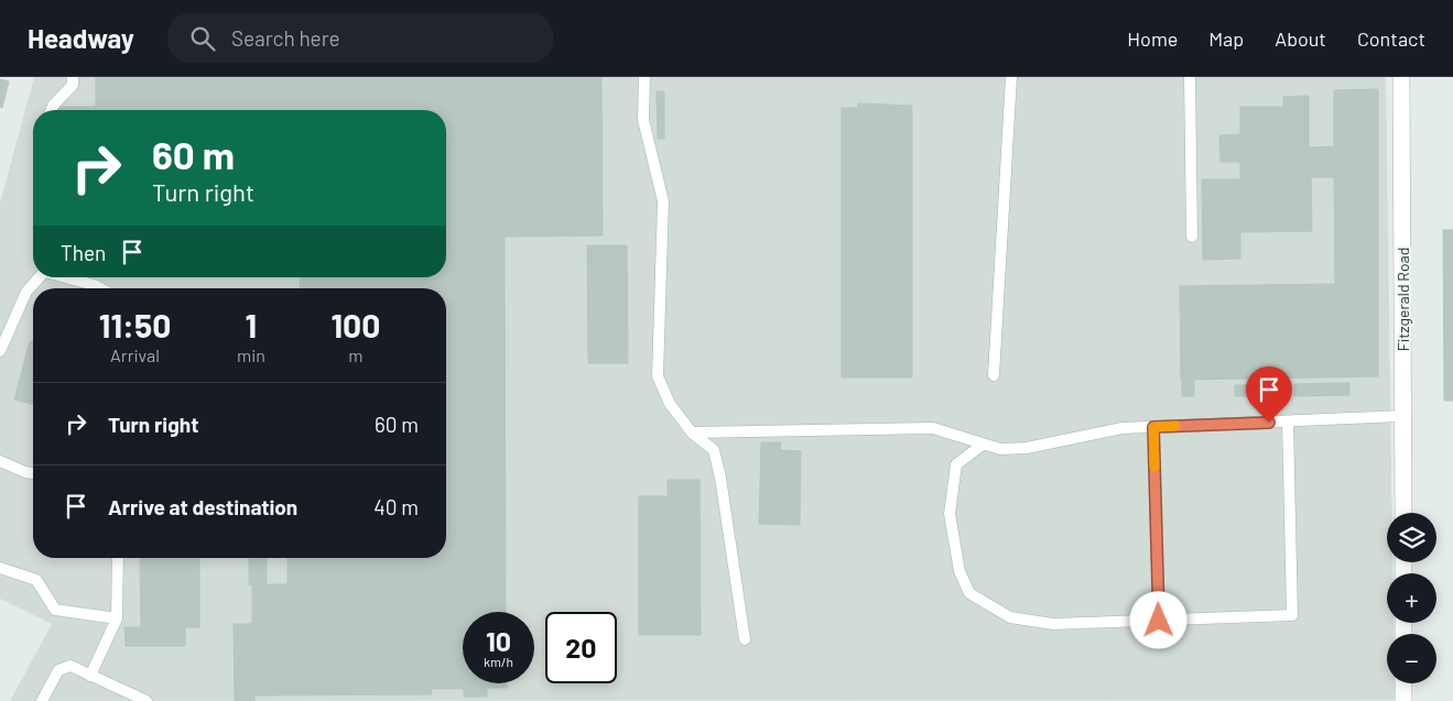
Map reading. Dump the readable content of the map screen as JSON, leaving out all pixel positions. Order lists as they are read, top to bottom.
{
  "streets": {
    "street": ["Fitzgerald Road"]
  },
  "page": {
    "header": "Headway",
    "search": "Search here",
    "nav": [
      "Home",
      "Map",
      "About",
      "Contact"
    ],
    "turn": ["60 m", "Turn right"],
    "then": "Then",
    "eta": [
      "11:50",
      "Arrival",
      "1",
      "min",
      "100",
      "m"
    ],
    "list": [
      {
        "name": "Turn right",
        "value": "60 m"
      },
      {
        "name": "Arrive at destination",
        "value": "40 m"
      }
    ],
    "map_buttons": ["+", "−"],
    "speed": "10 km/h",
    "limit": "20"
  }
}
